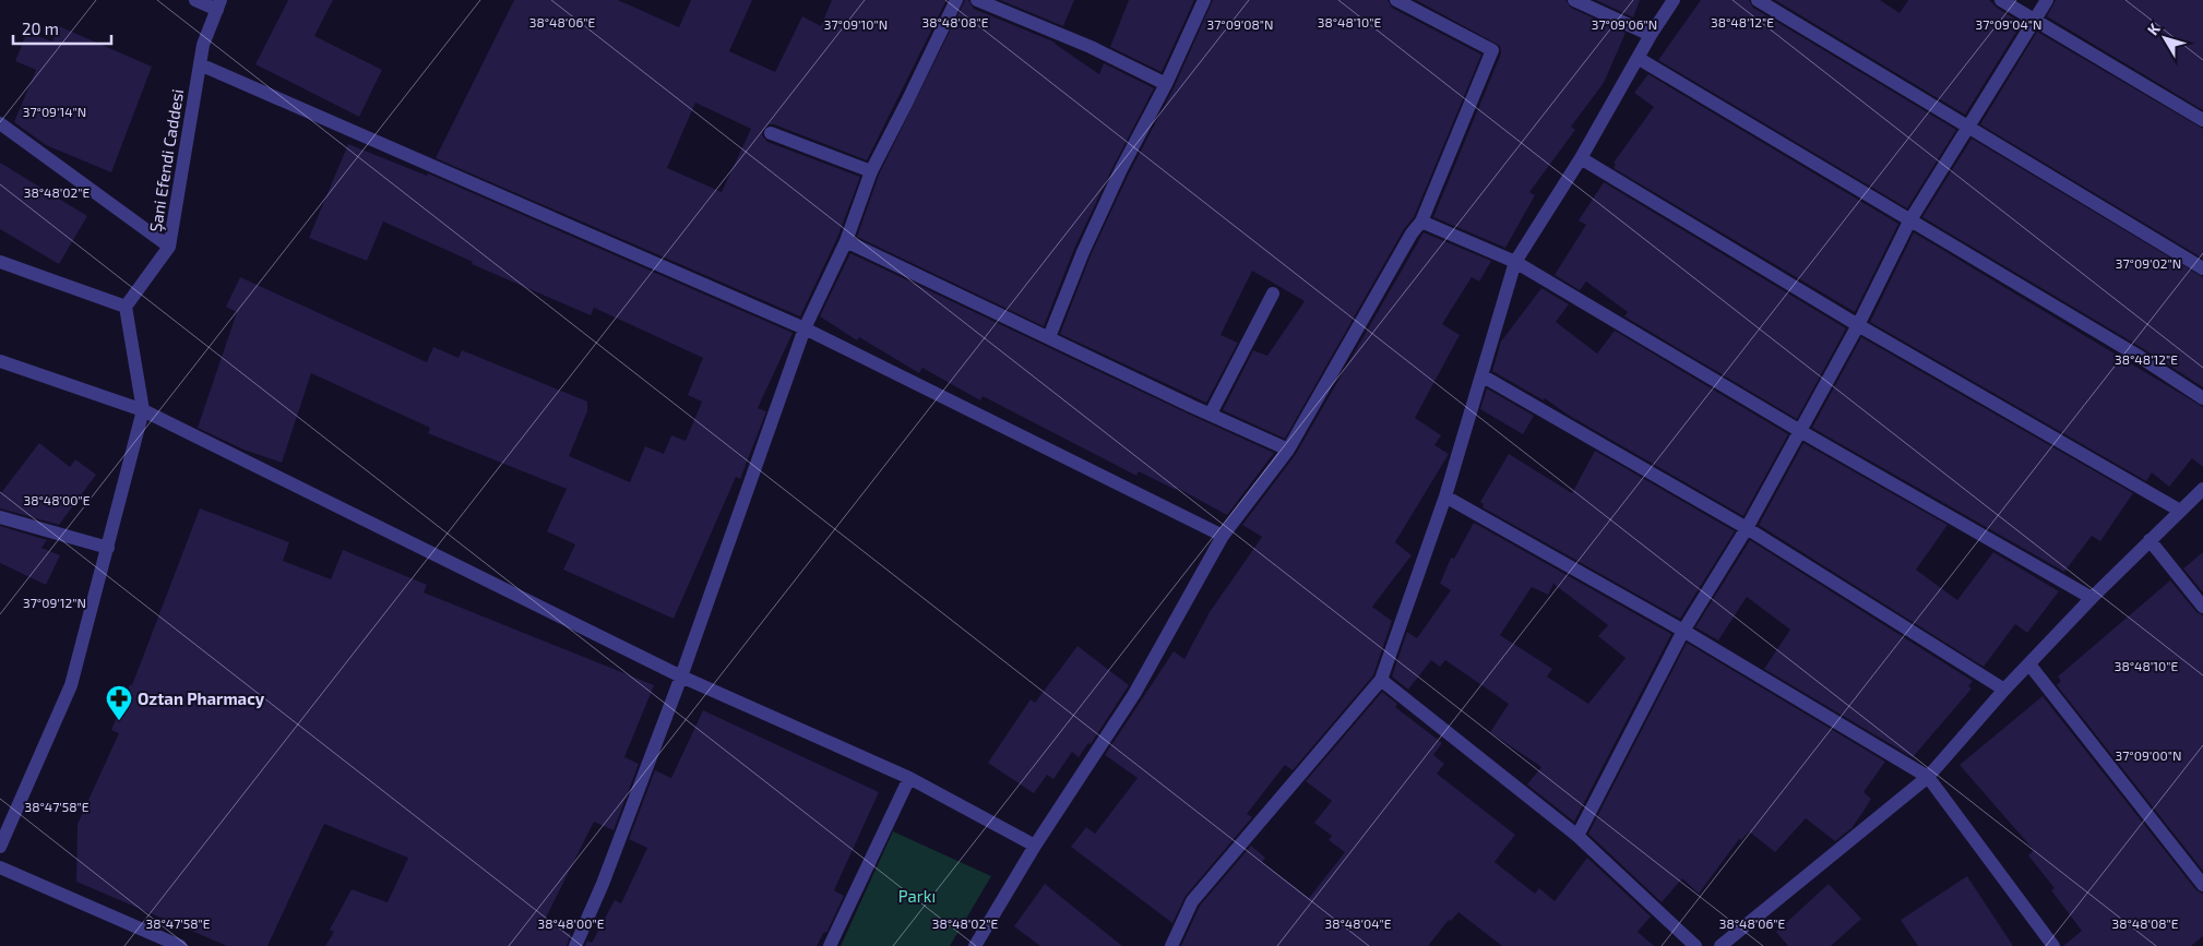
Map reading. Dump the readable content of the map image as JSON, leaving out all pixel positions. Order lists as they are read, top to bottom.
{
  "streets": {
    "street": ["Şani Efendi Caddesi"]
  },
  "parks": ["Parkı"],
  "places": {
    "pharmacy": ["Oztan Pharmacy"]
  },
  "scale_bar": "20 m",
  "north": "top left",
  "coordinates": [
    "38°48'10\"E",
    "38°48'06\"E",
    "38°48'08\"E",
    "38°48'12\"E",
    "37°09'10\"N",
    "37°09'08\"N",
    "37°09'06\"N",
    "37°09'04\"N",
    "37°09'14\"N",
    "38°48'02\"E",
    "37°09'02\"N",
    "38°48'00\"E",
    "37°09'12\"N",
    "37°09'00\"N",
    "38°47'58\"E",
    "38°48'04\"E"
  ]
}
